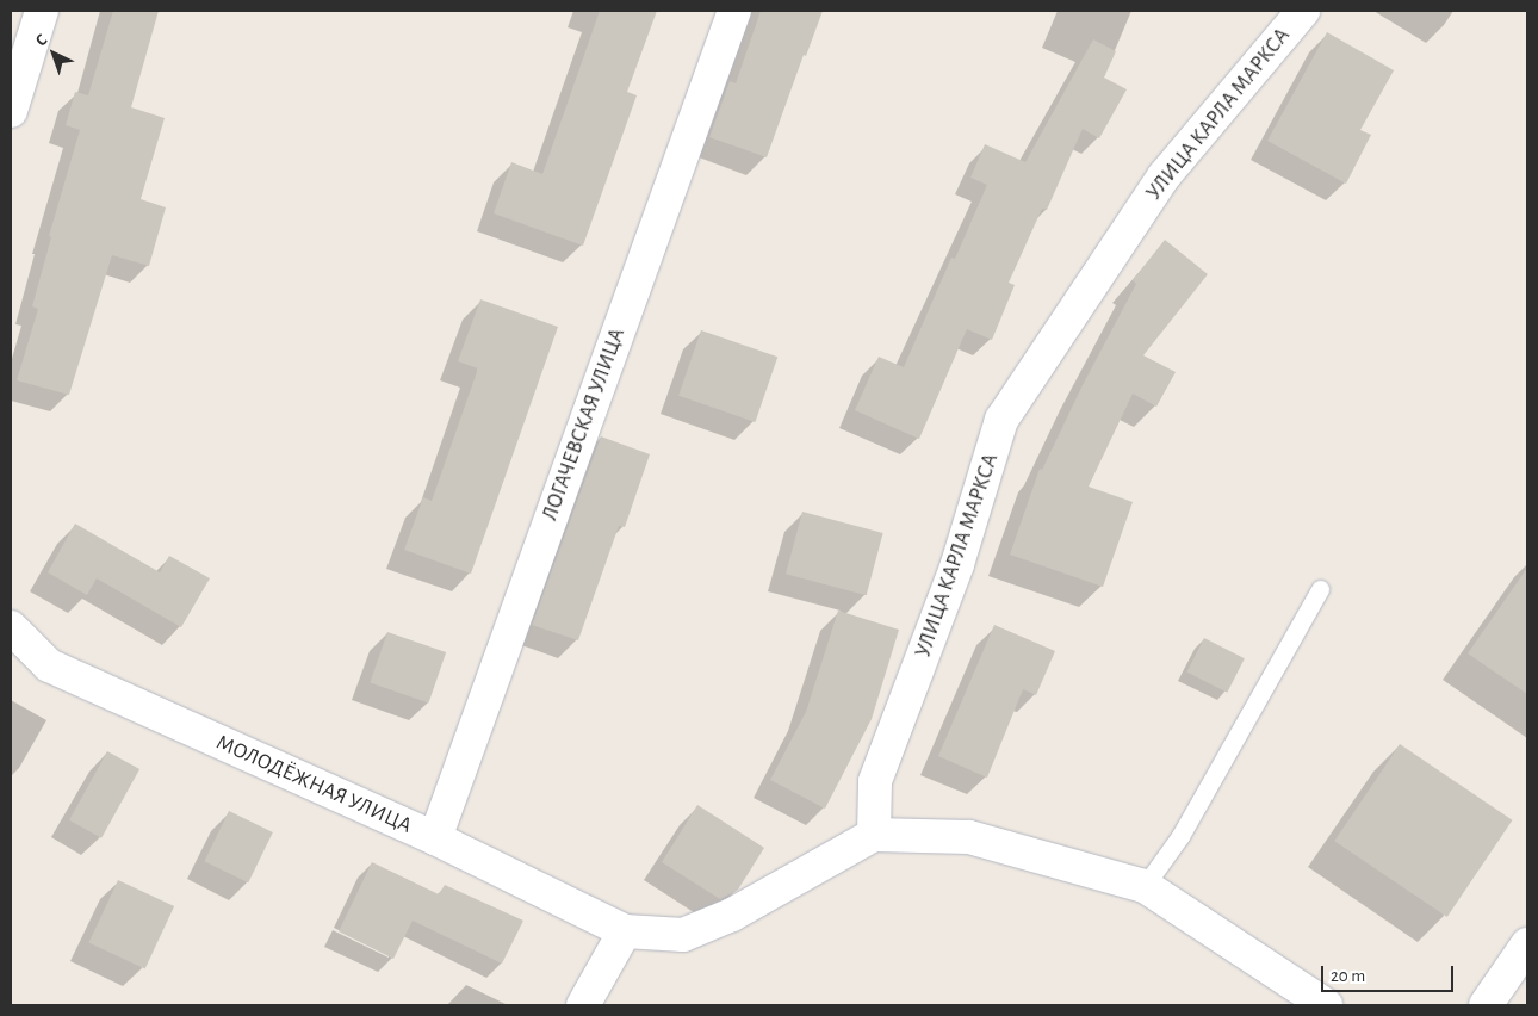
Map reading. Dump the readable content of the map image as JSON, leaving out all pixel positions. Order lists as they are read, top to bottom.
{
  "streets": {
    "street": ["УЛИЦА КАРЛА МАРКСА", "ЛОГАЧЕВСКАЯ УЛИЦА", "МОЛОДЁЖНАЯ УЛИЦА"]
  },
  "crossings": [
    ["ЛОГАЧЕВСКАЯ УЛИЦА", "МОЛОДЁЖНАЯ УЛИЦА"]
  ],
  "scale_bar": "20 m",
  "north": "top left"
}
